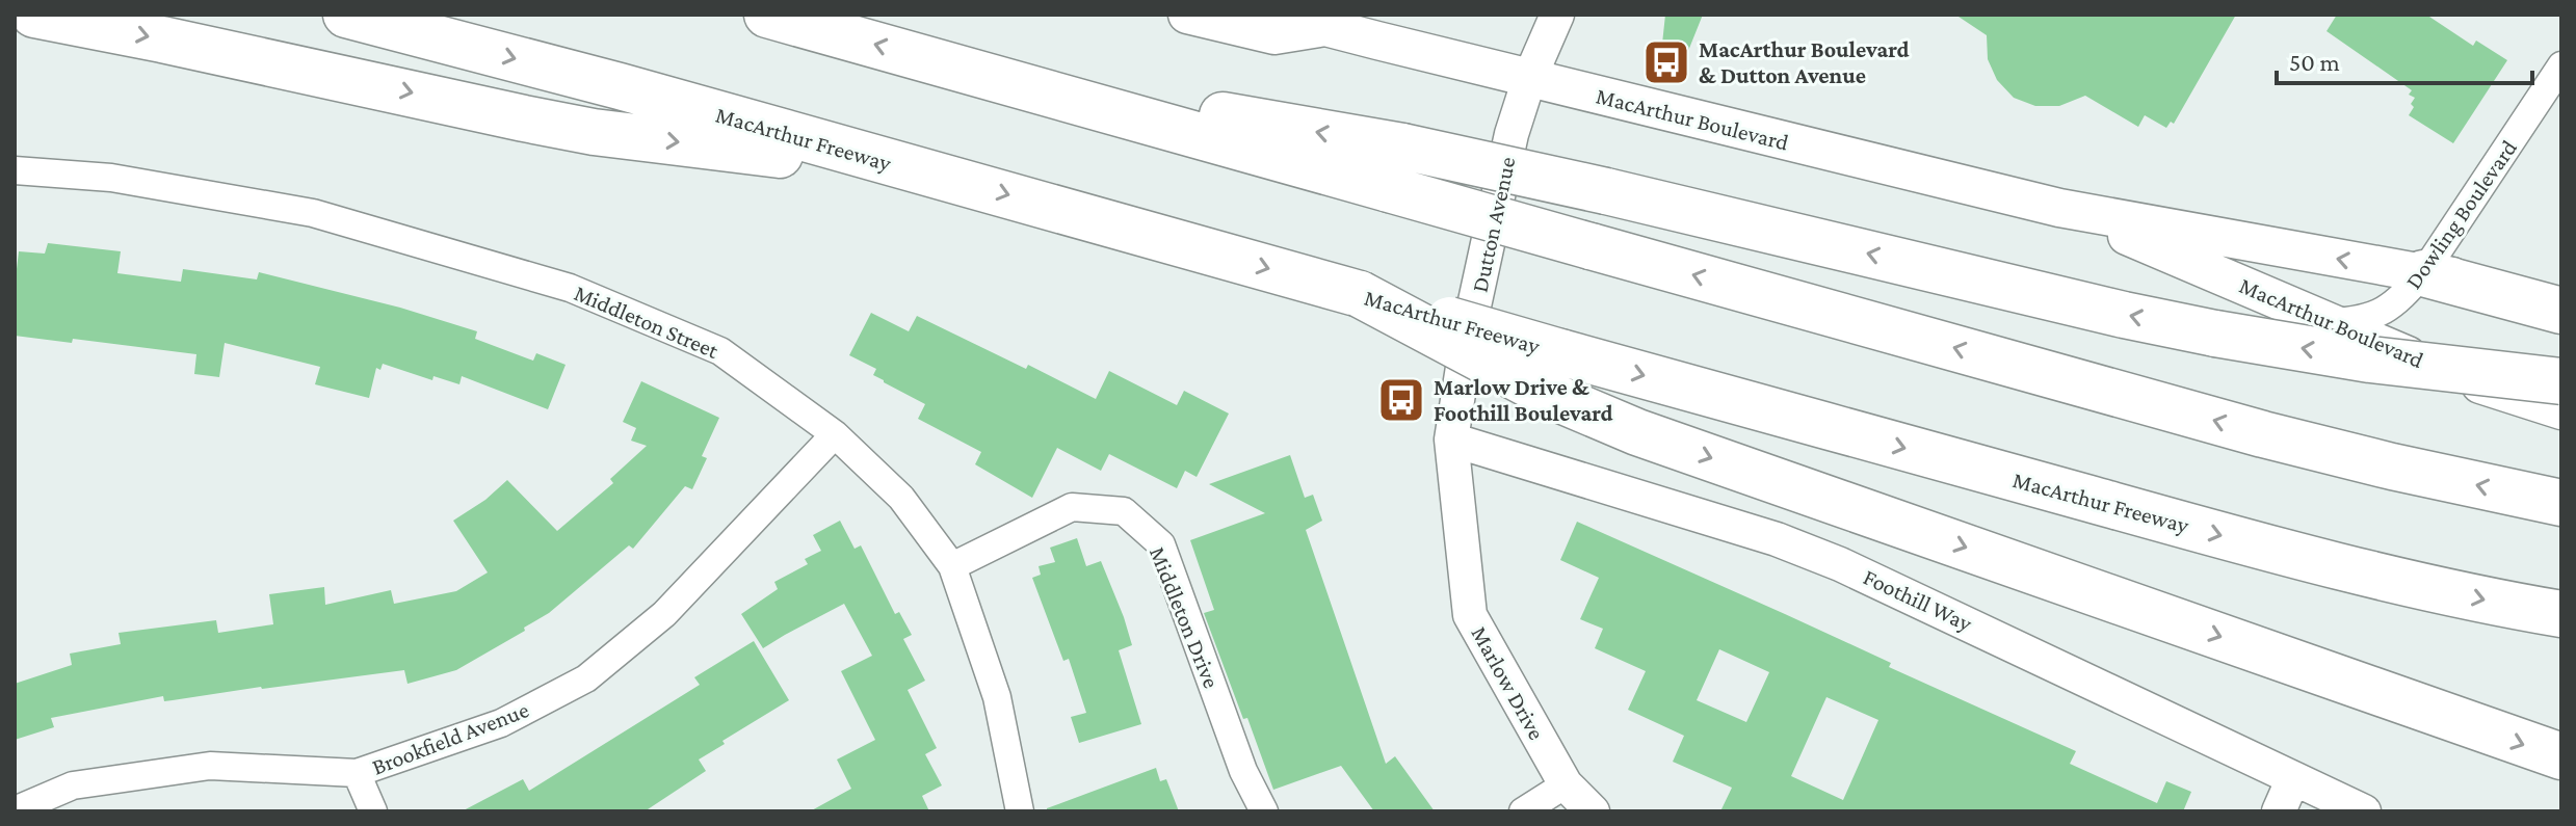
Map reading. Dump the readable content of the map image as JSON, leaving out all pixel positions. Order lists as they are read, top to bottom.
{
  "streets": {
    "highway": ["MacArthur Freeway"],
    "main road": ["MacArthur Boulevard"],
    "street": [
      "Dowling Boulevard",
      "Dutton Avenue",
      "Middleton Street",
      "Foothill Way",
      "Middleton Drive",
      "Marlow Drive",
      "Brookfield Avenue"
    ]
  },
  "crossings": [
    ["MacArthur Boulevard", "Dowling Boulevard"],
    ["MacArthur Boulevard", "Dutton Avenue"],
    ["Dutton Avenue", "Foothill Way"],
    ["Dutton Avenue", "Marlow Drive"],
    ["Middleton Street", "Middleton Drive"],
    ["Middleton Street", "Brookfield Avenue"],
    ["Foothill Way", "Marlow Drive"]
  ],
  "places": {
    "bus stop": ["MacArthur Boulevard & Dutton Avenue", "Marlow Drive & Foothill Boulevard"]
  },
  "scale_bar": "50 m"
}
